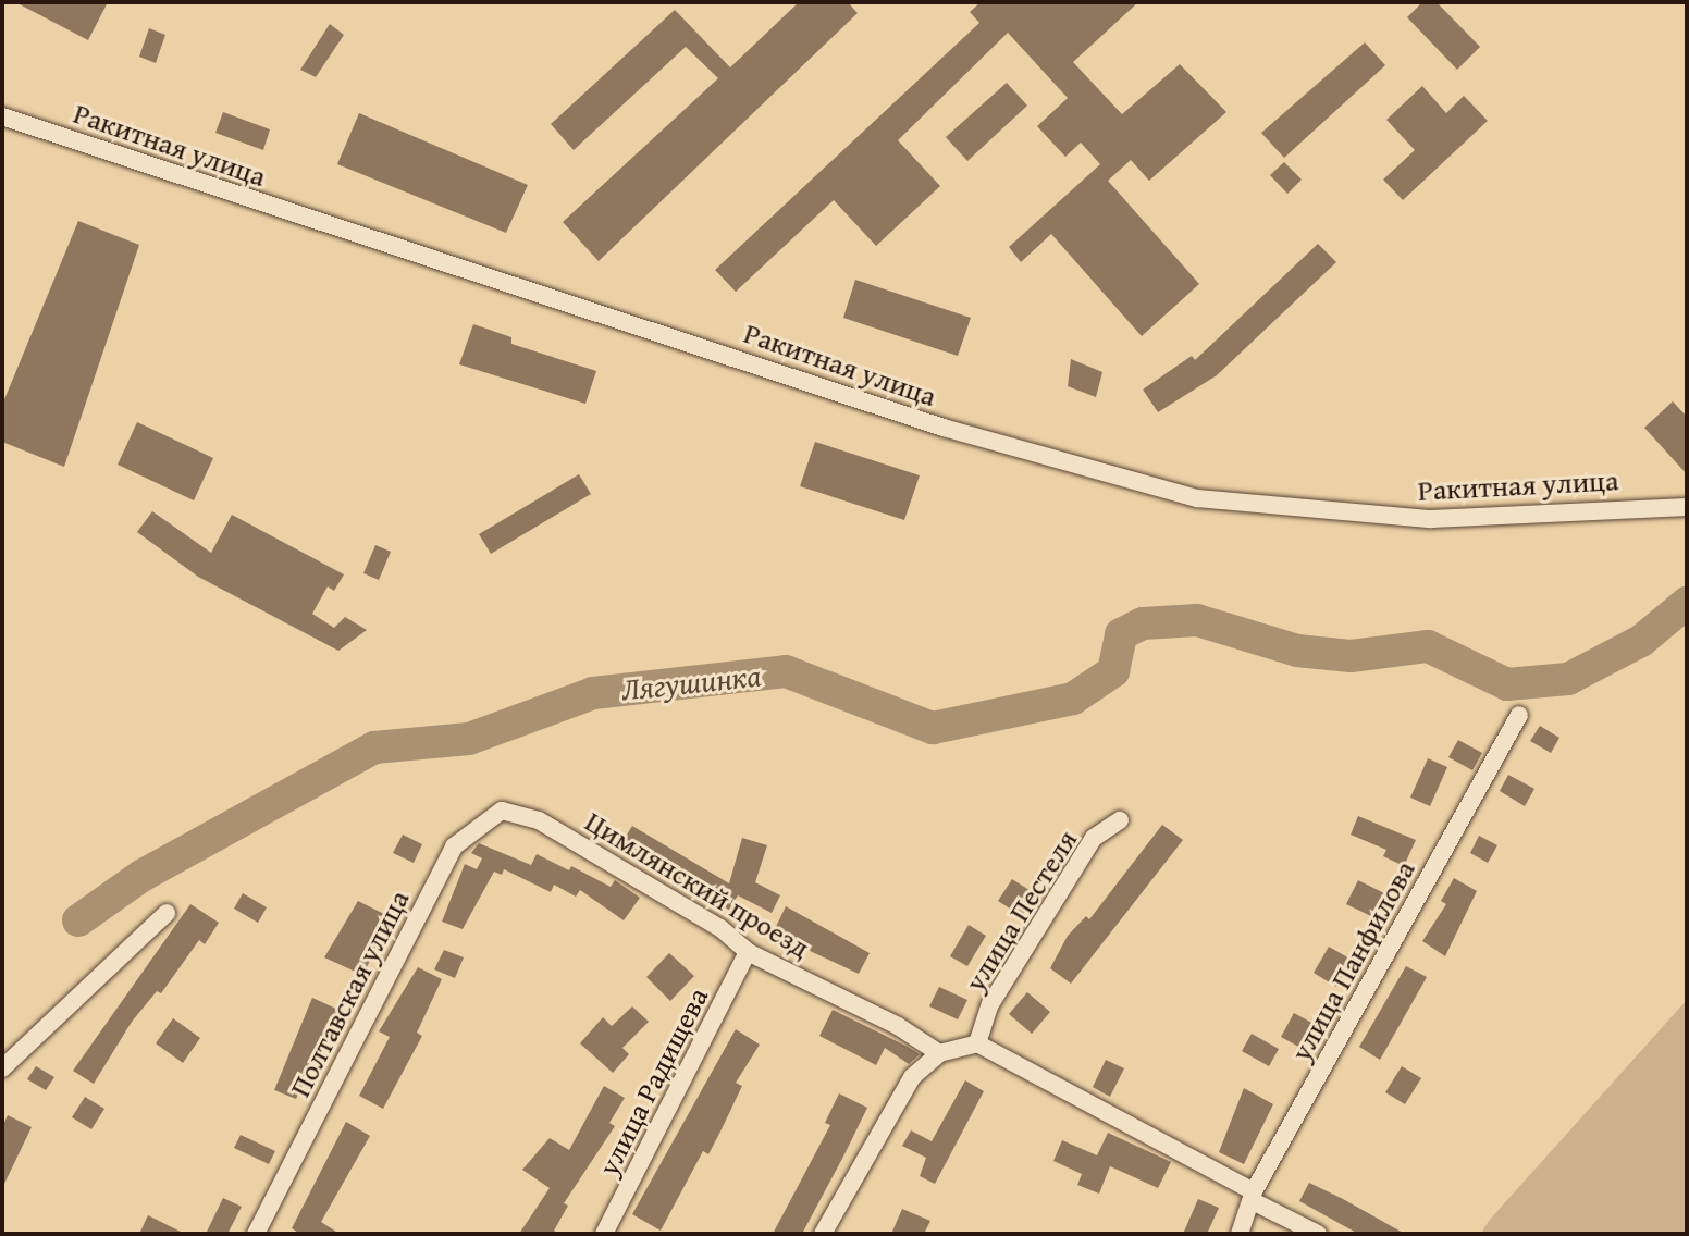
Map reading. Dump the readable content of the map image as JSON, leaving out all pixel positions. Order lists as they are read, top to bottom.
{
  "streets": {
    "street": [
      "Ракитная улица",
      "Цимлянский проезд",
      "улица Пестеля",
      "улица Панфилова",
      "Полтавская улица",
      "улица Радищева"
    ]
  },
  "crossings": [
    ["Цимлянский проезд", "Полтавская улица"],
    ["Цимлянский проезд", "улица Радищева"]
  ],
  "water": ["Лягушинка"]
}
